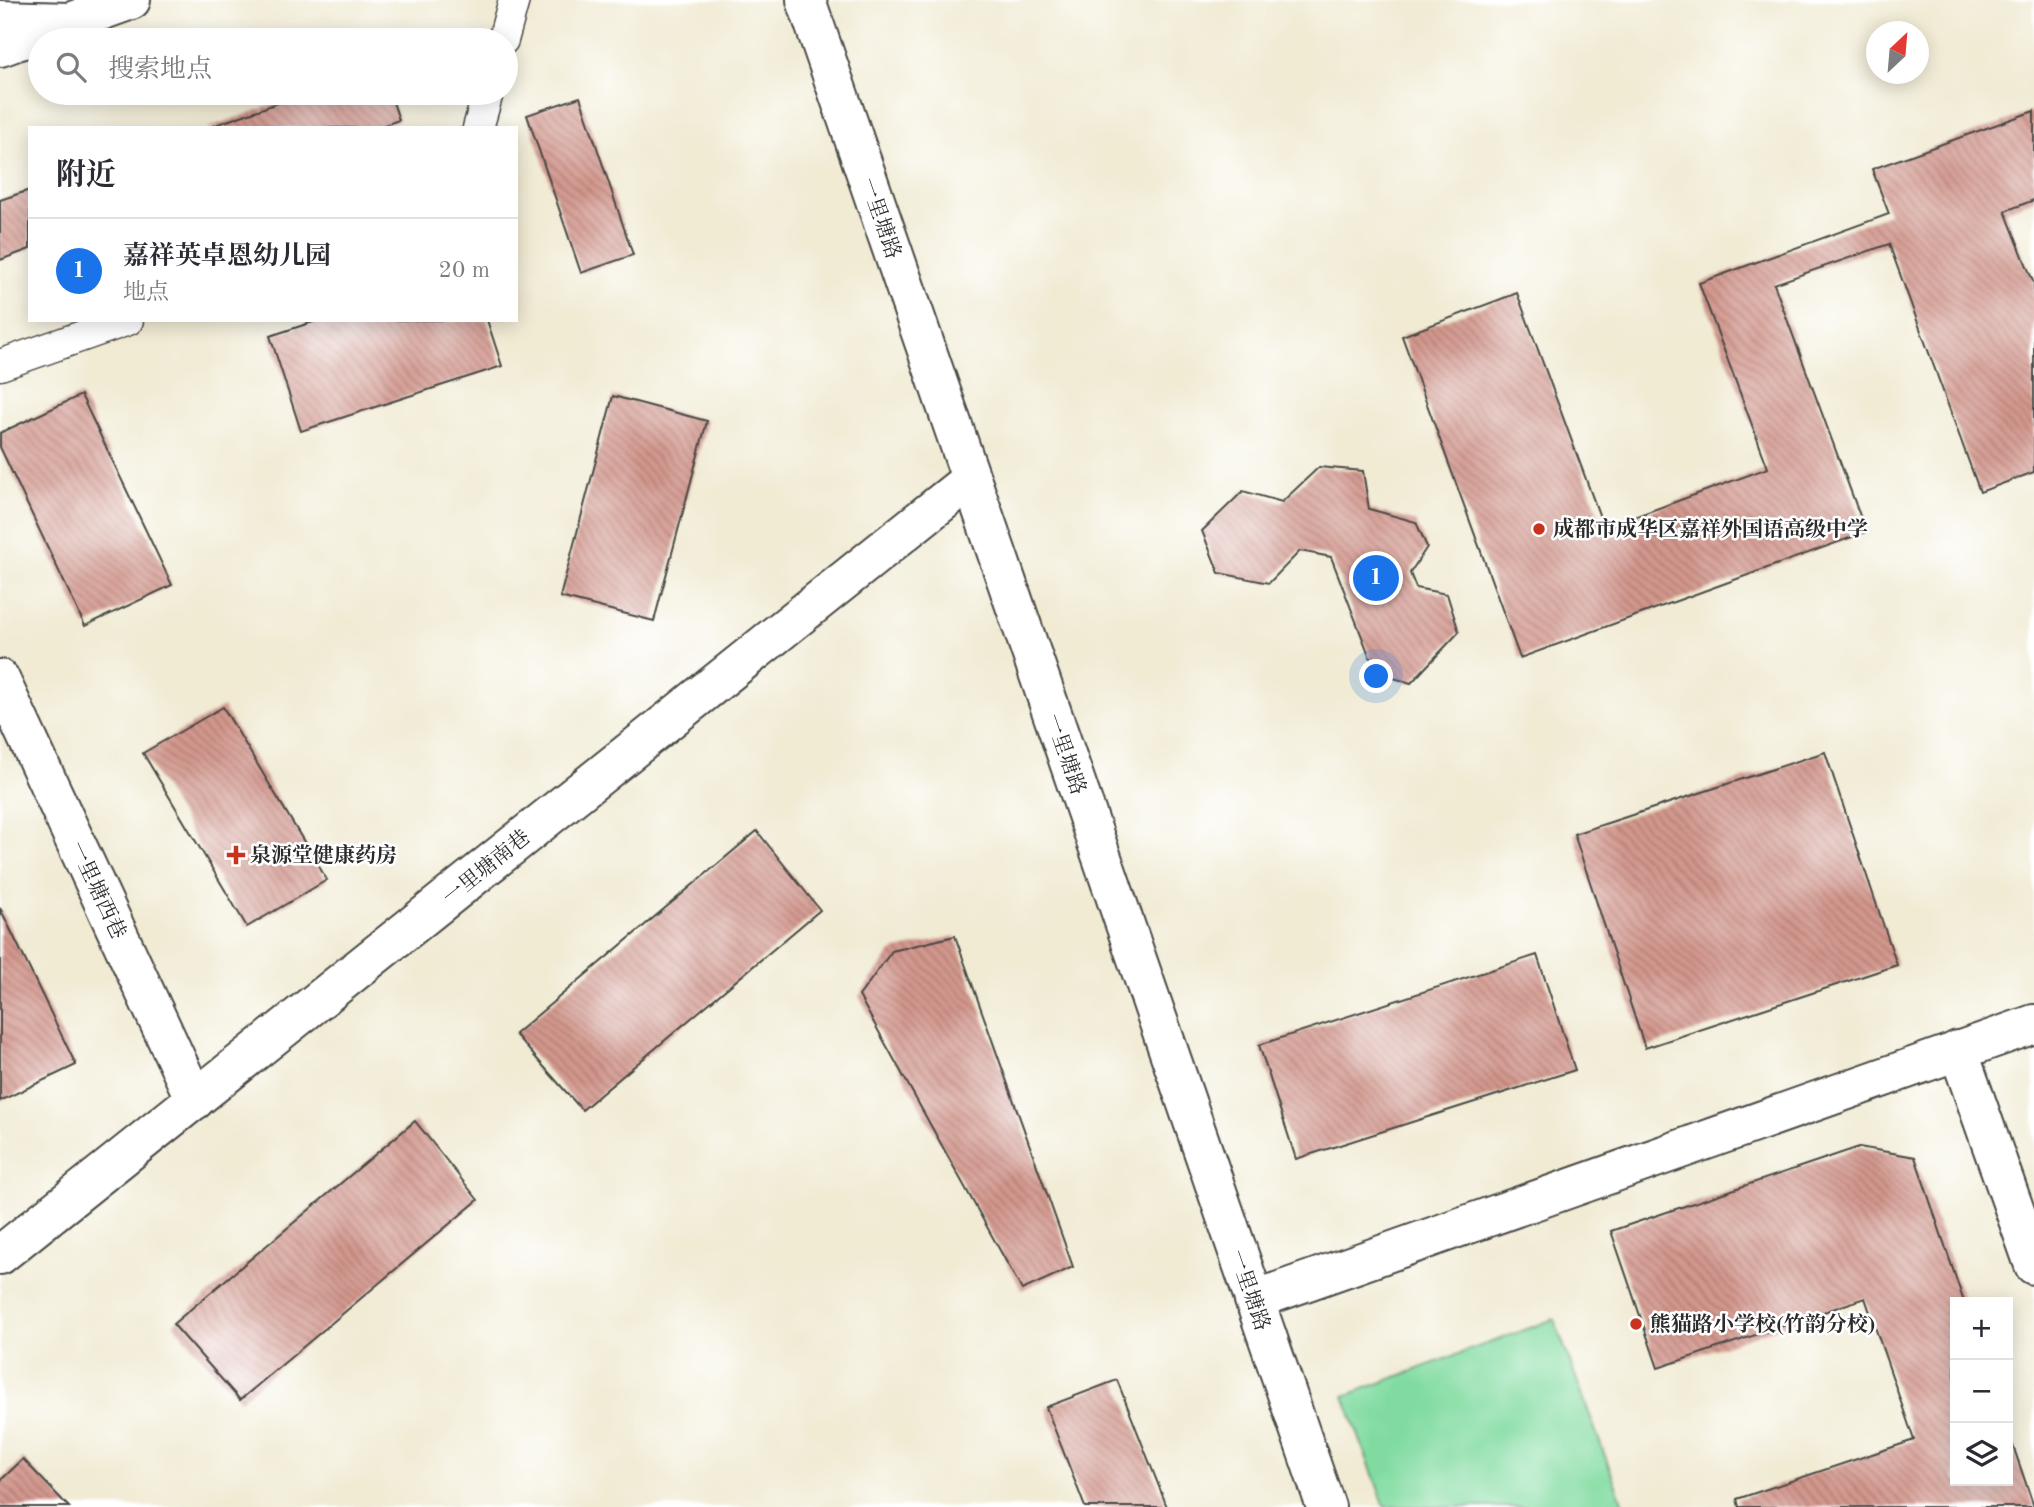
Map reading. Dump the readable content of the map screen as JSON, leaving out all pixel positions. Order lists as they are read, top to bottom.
{
  "streets": {
    "street": ["一里塘路", "一里塘南巷", "一里塘西巷"]
  },
  "crossings": [
    ["一里塘路", "一里塘南巷"],
    ["一里塘南巷", "一里塘西巷"]
  ],
  "places": {
    "other": ["成都市成华区嘉祥外国语高级中学", "熊猫路小学校(竹韵分校)"],
    "health": ["泉源堂健康药房"]
  },
  "north": "top right",
  "page": {
    "search": "搜索地点",
    "heading": "附近",
    "list": [
      {
        "mark": "1",
        "name": "嘉祥英卓恩幼儿园",
        "note": "地点",
        "value": "20 m"
      }
    ],
    "pins": "1",
    "map_buttons": ["+", "−"]
  }
}
